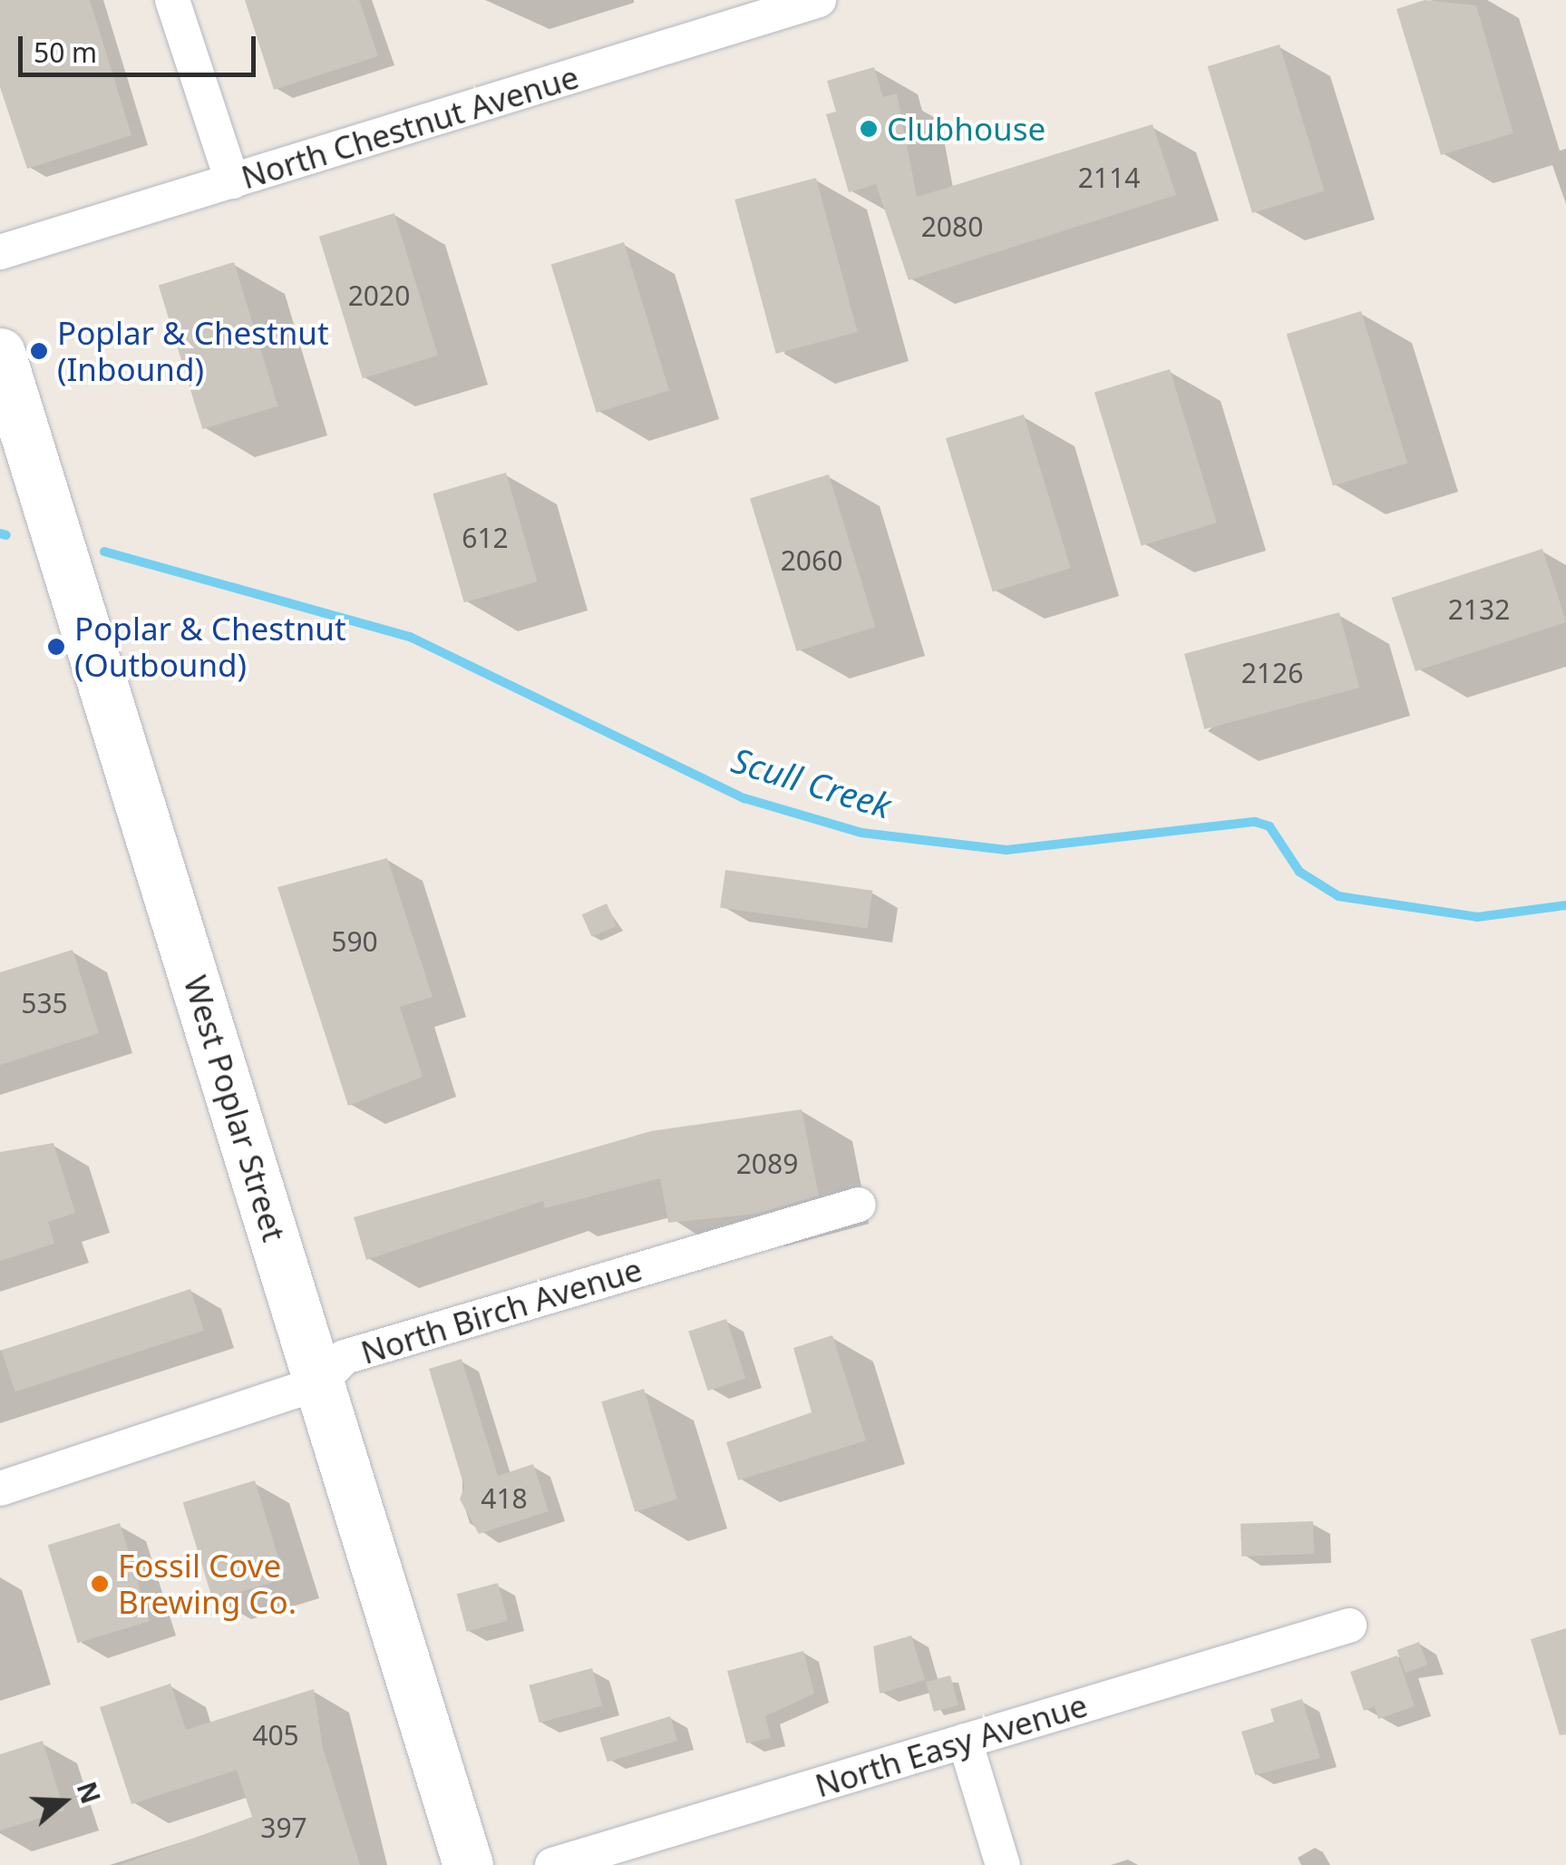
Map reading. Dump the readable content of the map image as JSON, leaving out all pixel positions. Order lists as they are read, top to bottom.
{
  "streets": {
    "street": [
      "North Chestnut Avenue",
      "West Poplar Street",
      "North Birch Avenue",
      "North Easy Avenue"
    ]
  },
  "crossings": [
    ["West Poplar Street", "North Birch Avenue"]
  ],
  "water": ["Scull Creek"],
  "places": [
    "Clubhouse",
    "Poplar & Chestnut (Inbound)",
    "Poplar & Chestnut (Outbound)",
    "Fossil Cove Brewing Co."
  ],
  "house_numbers": [
    "2114",
    "2080",
    "2020",
    "612",
    "2060",
    "2132",
    "2126",
    "590",
    "535",
    "2089",
    "418",
    "405",
    "397"
  ],
  "scale_bar": "50 m",
  "north": "right"
}
